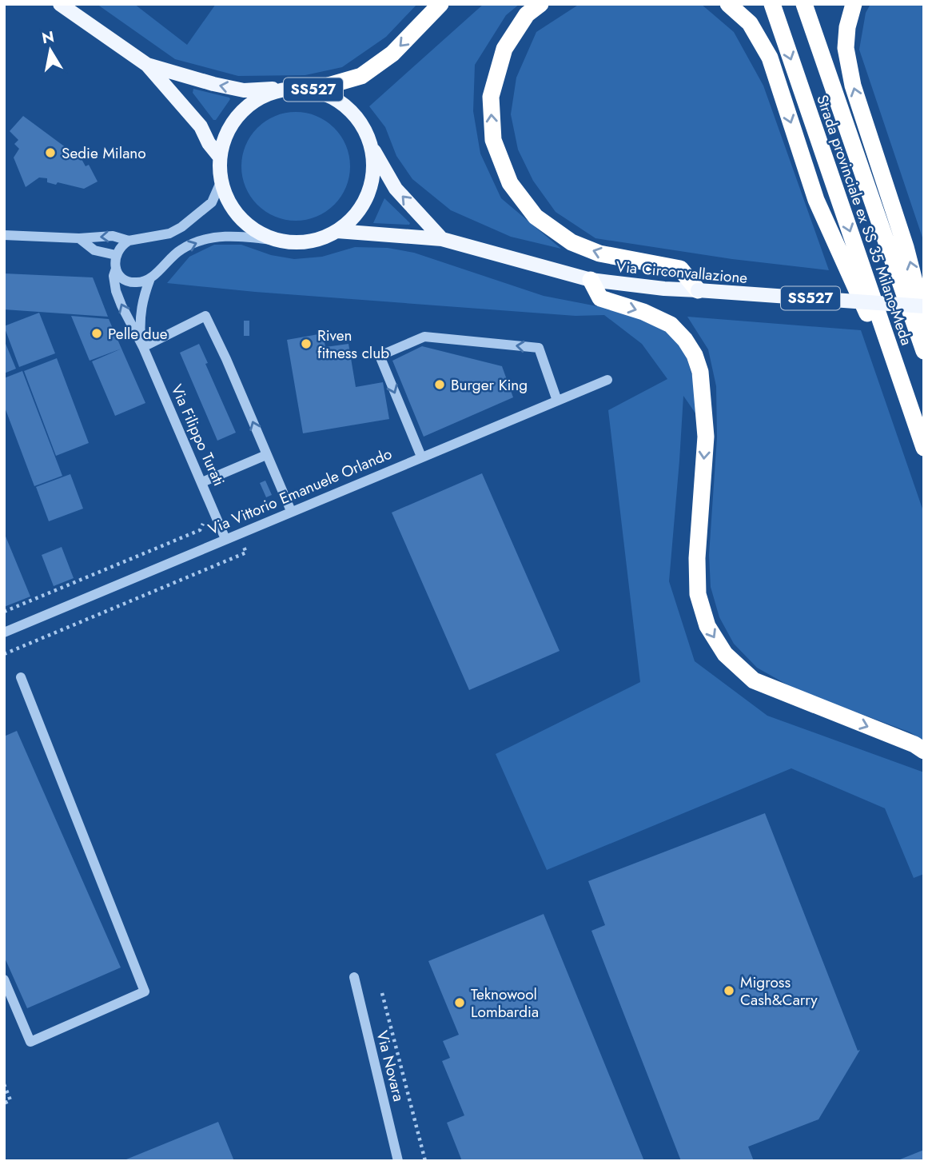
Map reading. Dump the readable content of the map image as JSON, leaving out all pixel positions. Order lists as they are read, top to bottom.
{
  "streets": {
    "highway": ["Strada provinciale ex SS 35 Milano-Meda"],
    "main road": ["SS527", "Via Circonvallazione"],
    "street": ["Via Filippo Turati", "Via Vittorio Emanuele Orlando", "Via Novara"]
  },
  "crossings": [
    ["SS527", "Via Circonvallazione"],
    ["Via Filippo Turati", "Via Vittorio Emanuele Orlando"]
  ],
  "places": [
    "Sedie Milano",
    "Pelle due",
    "Riven fitness club",
    "Burger King",
    "Migross Cash&Carry",
    "Teknowool Lombardia"
  ],
  "north": "top"
}
